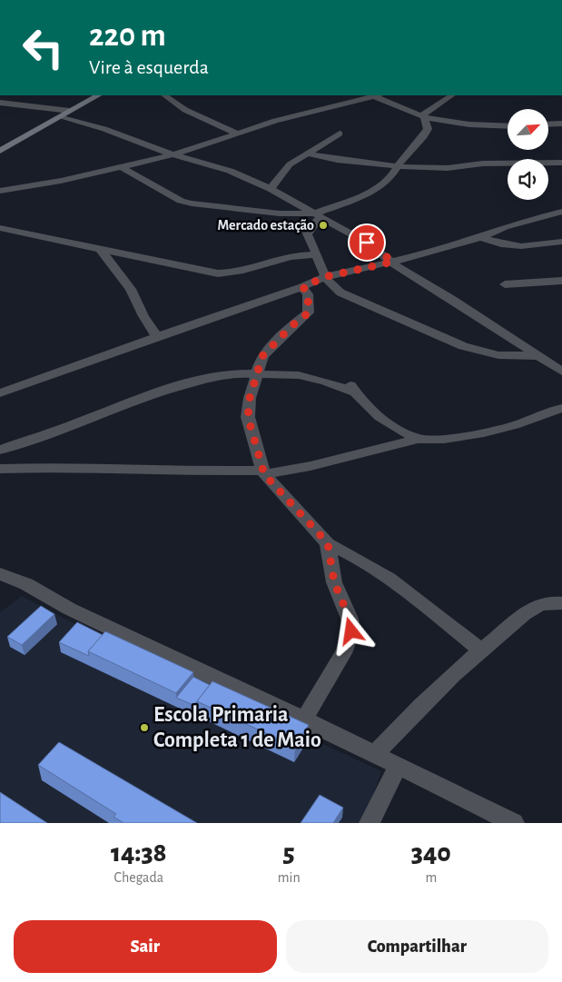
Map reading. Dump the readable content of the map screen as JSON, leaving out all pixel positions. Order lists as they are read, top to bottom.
{
  "places": ["Mercado estação", "Escola Primaria Completa 1 de Maio"],
  "north": "top right",
  "page": {
    "turn": ["220 m", "Vire à esquerda"],
    "eta": [
      "14:38",
      "Chegada",
      "5",
      "min",
      "340",
      "m"
    ],
    "buttons": ["Sair", "Compartilhar"]
  }
}
